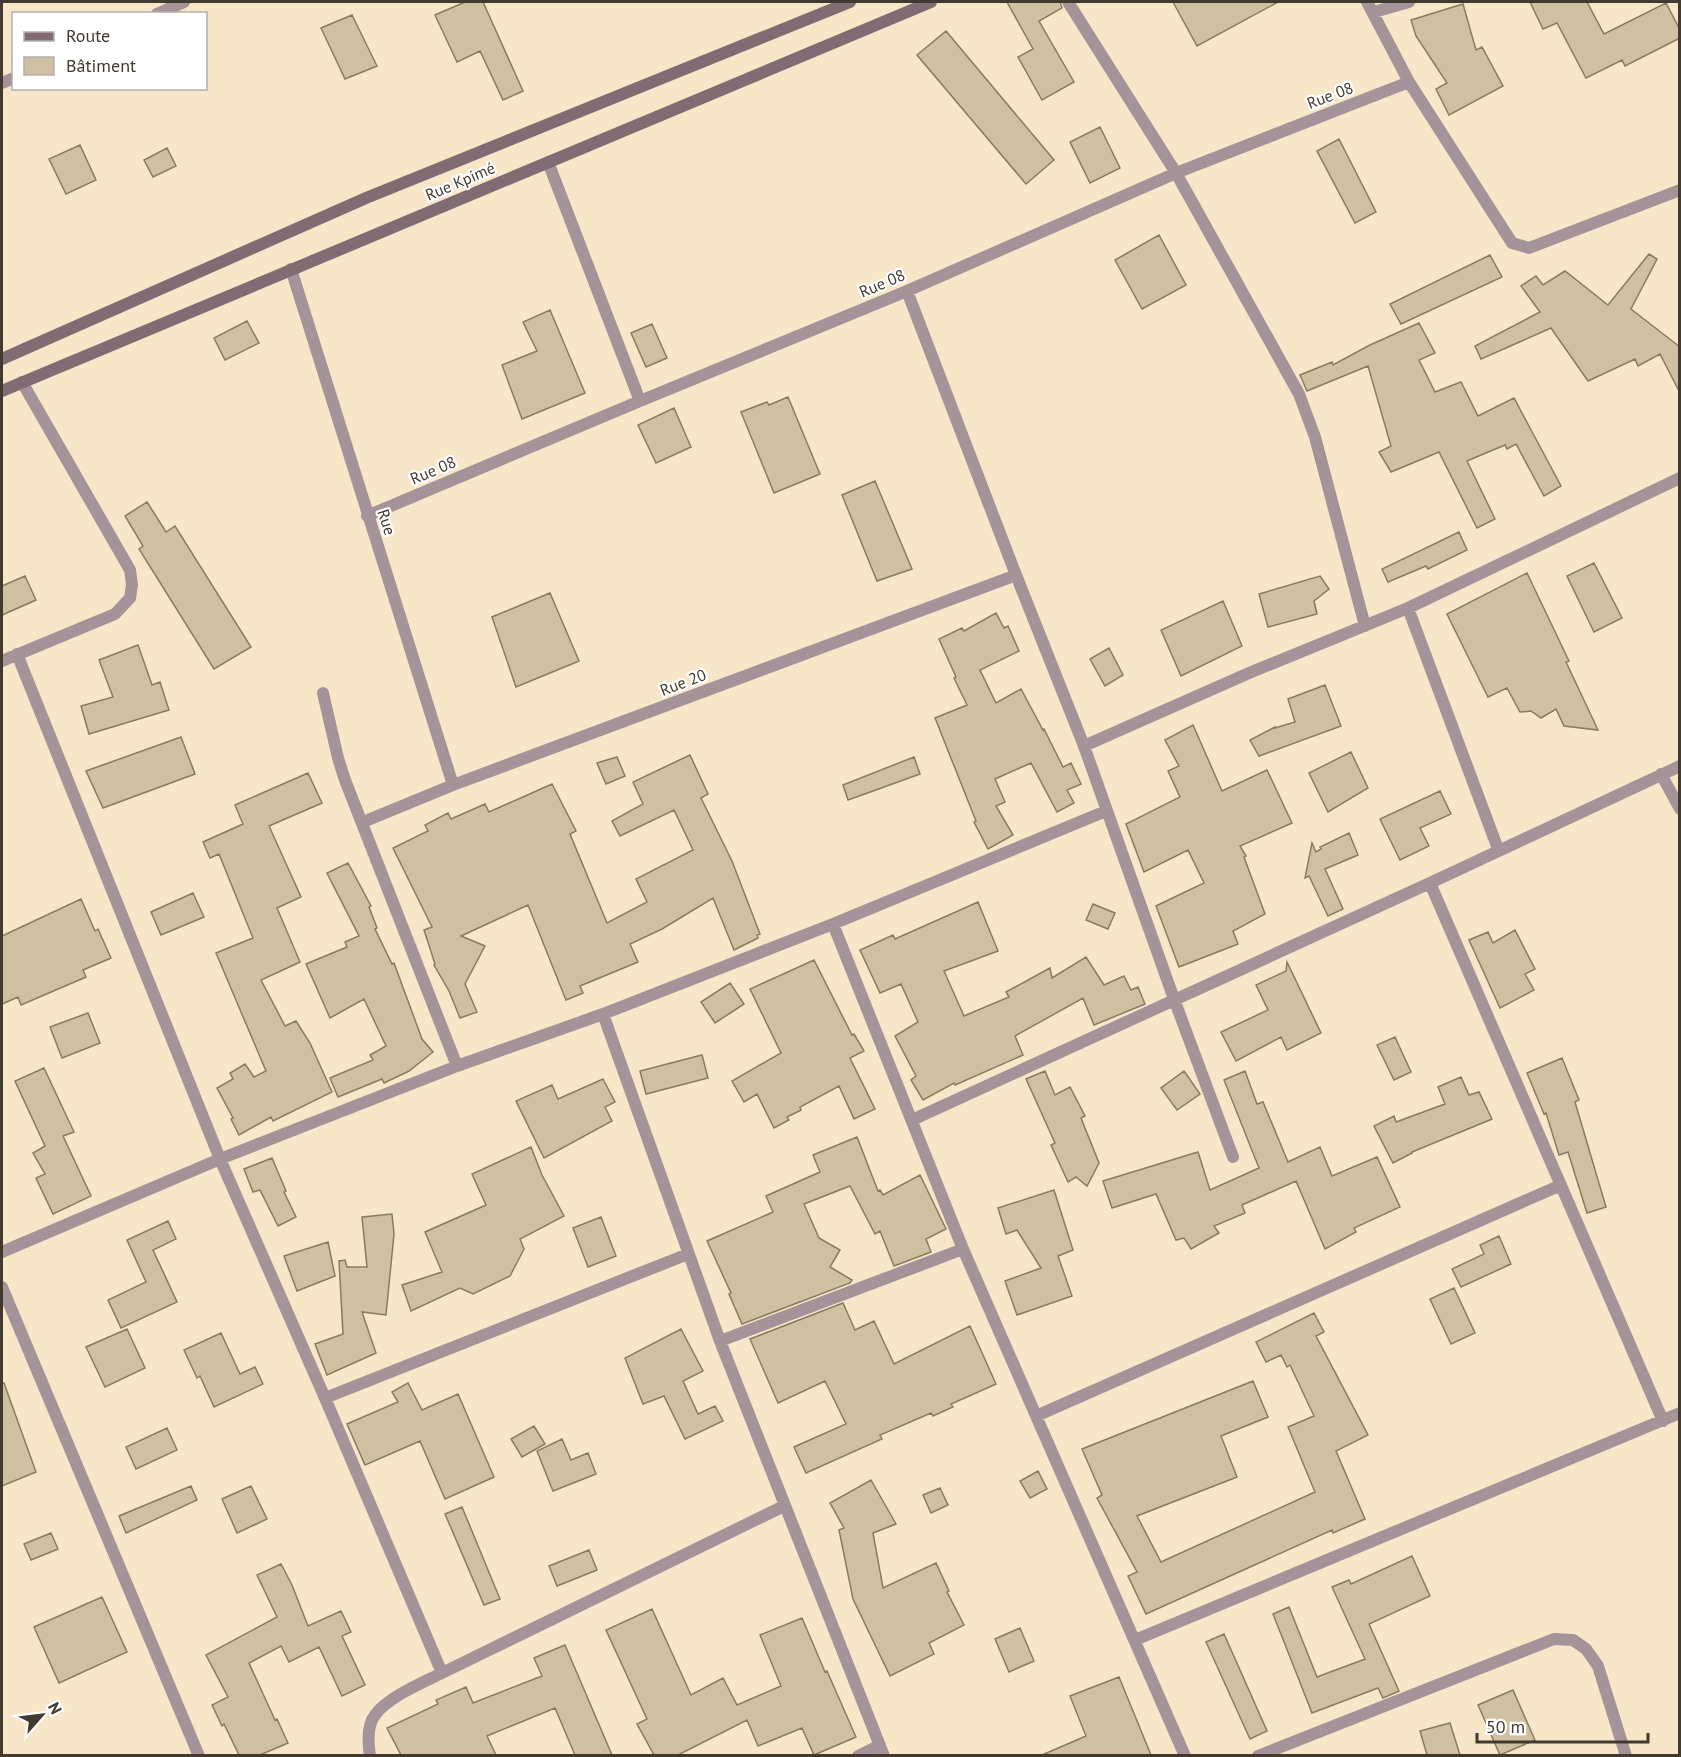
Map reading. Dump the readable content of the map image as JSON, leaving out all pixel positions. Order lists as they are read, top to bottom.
{
  "streets": {
    "main road": ["Rue Kpimé"],
    "street": ["Rue 08", "Rue", "Rue 20"]
  },
  "crossings": [
    ["Rue 08", "Rue"],
    ["Rue Kpimé", "Rue"],
    ["Rue", "Rue 20"]
  ],
  "legend": ["Route", "Bâtiment"],
  "scale_bar": "50 m",
  "north": "top right"
}
